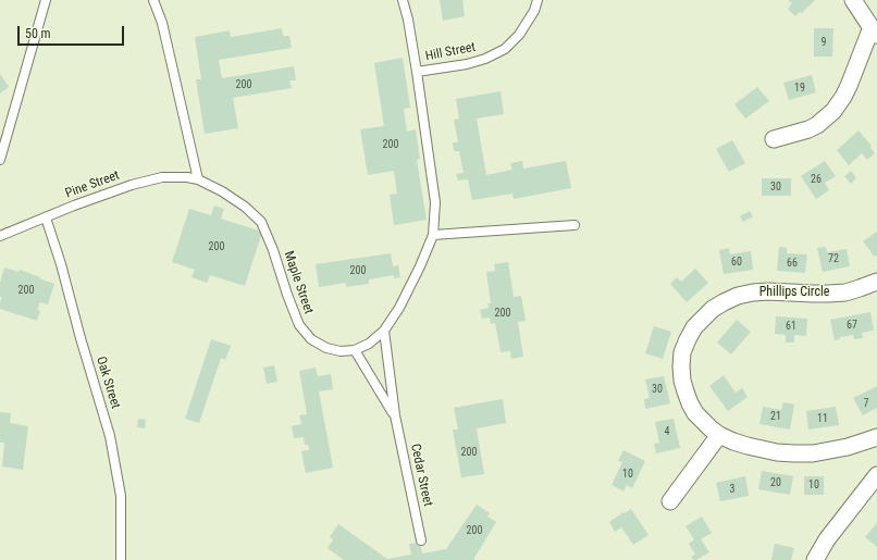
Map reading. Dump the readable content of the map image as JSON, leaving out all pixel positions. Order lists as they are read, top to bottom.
{
  "streets": {
    "street": ["Phillips Circle"],
    "lane": [
      "Hill Street",
      "Pine Street",
      "Maple Street",
      "Oak Street",
      "Cedar Street"
    ]
  },
  "crossings": [
    ["Pine Street", "Maple Street"],
    ["Pine Street", "Oak Street"]
  ],
  "house_numbers": [
    "9",
    "200",
    "19",
    "200",
    "26",
    "30",
    "200",
    "72",
    "60",
    "66",
    "200",
    "200",
    "200",
    "67",
    "61",
    "30",
    "7",
    "21",
    "11",
    "4",
    "200",
    "10",
    "20",
    "10",
    "3",
    "200"
  ],
  "scale_bar": "50 m"
}
